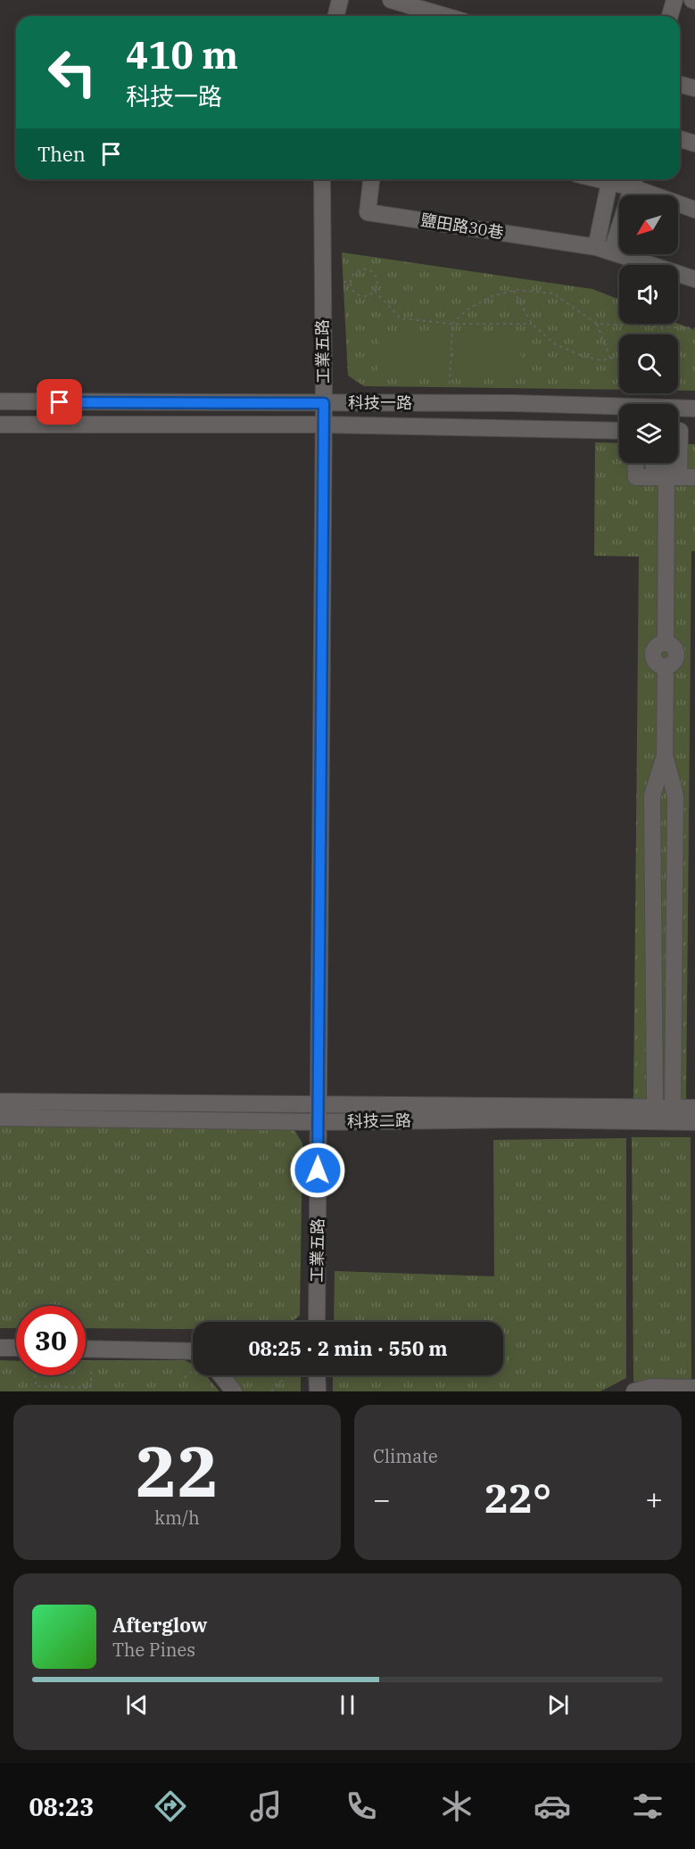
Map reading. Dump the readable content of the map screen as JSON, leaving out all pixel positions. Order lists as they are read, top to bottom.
{
  "streets": {
    "street": [
      "鹽田路30巷",
      "工業五路",
      "科技一路",
      "科技二路"
    ]
  },
  "crossings": [
    ["工業五路", "科技一路"],
    ["工業五路", "科技二路"]
  ],
  "north": "bottom left",
  "page": {
    "turn": ["410 m", "科技一路"],
    "then": "Then",
    "limit": "30",
    "trip": "08:25 · 2 min · 550 m",
    "tile": [
      ["22", "km/h"],
      "Climate"
    ],
    "heat": ["−", "22°", "+"],
    "song": ["Afterglow", "The Pines"],
    "tabs": "08:23"
  }
}
